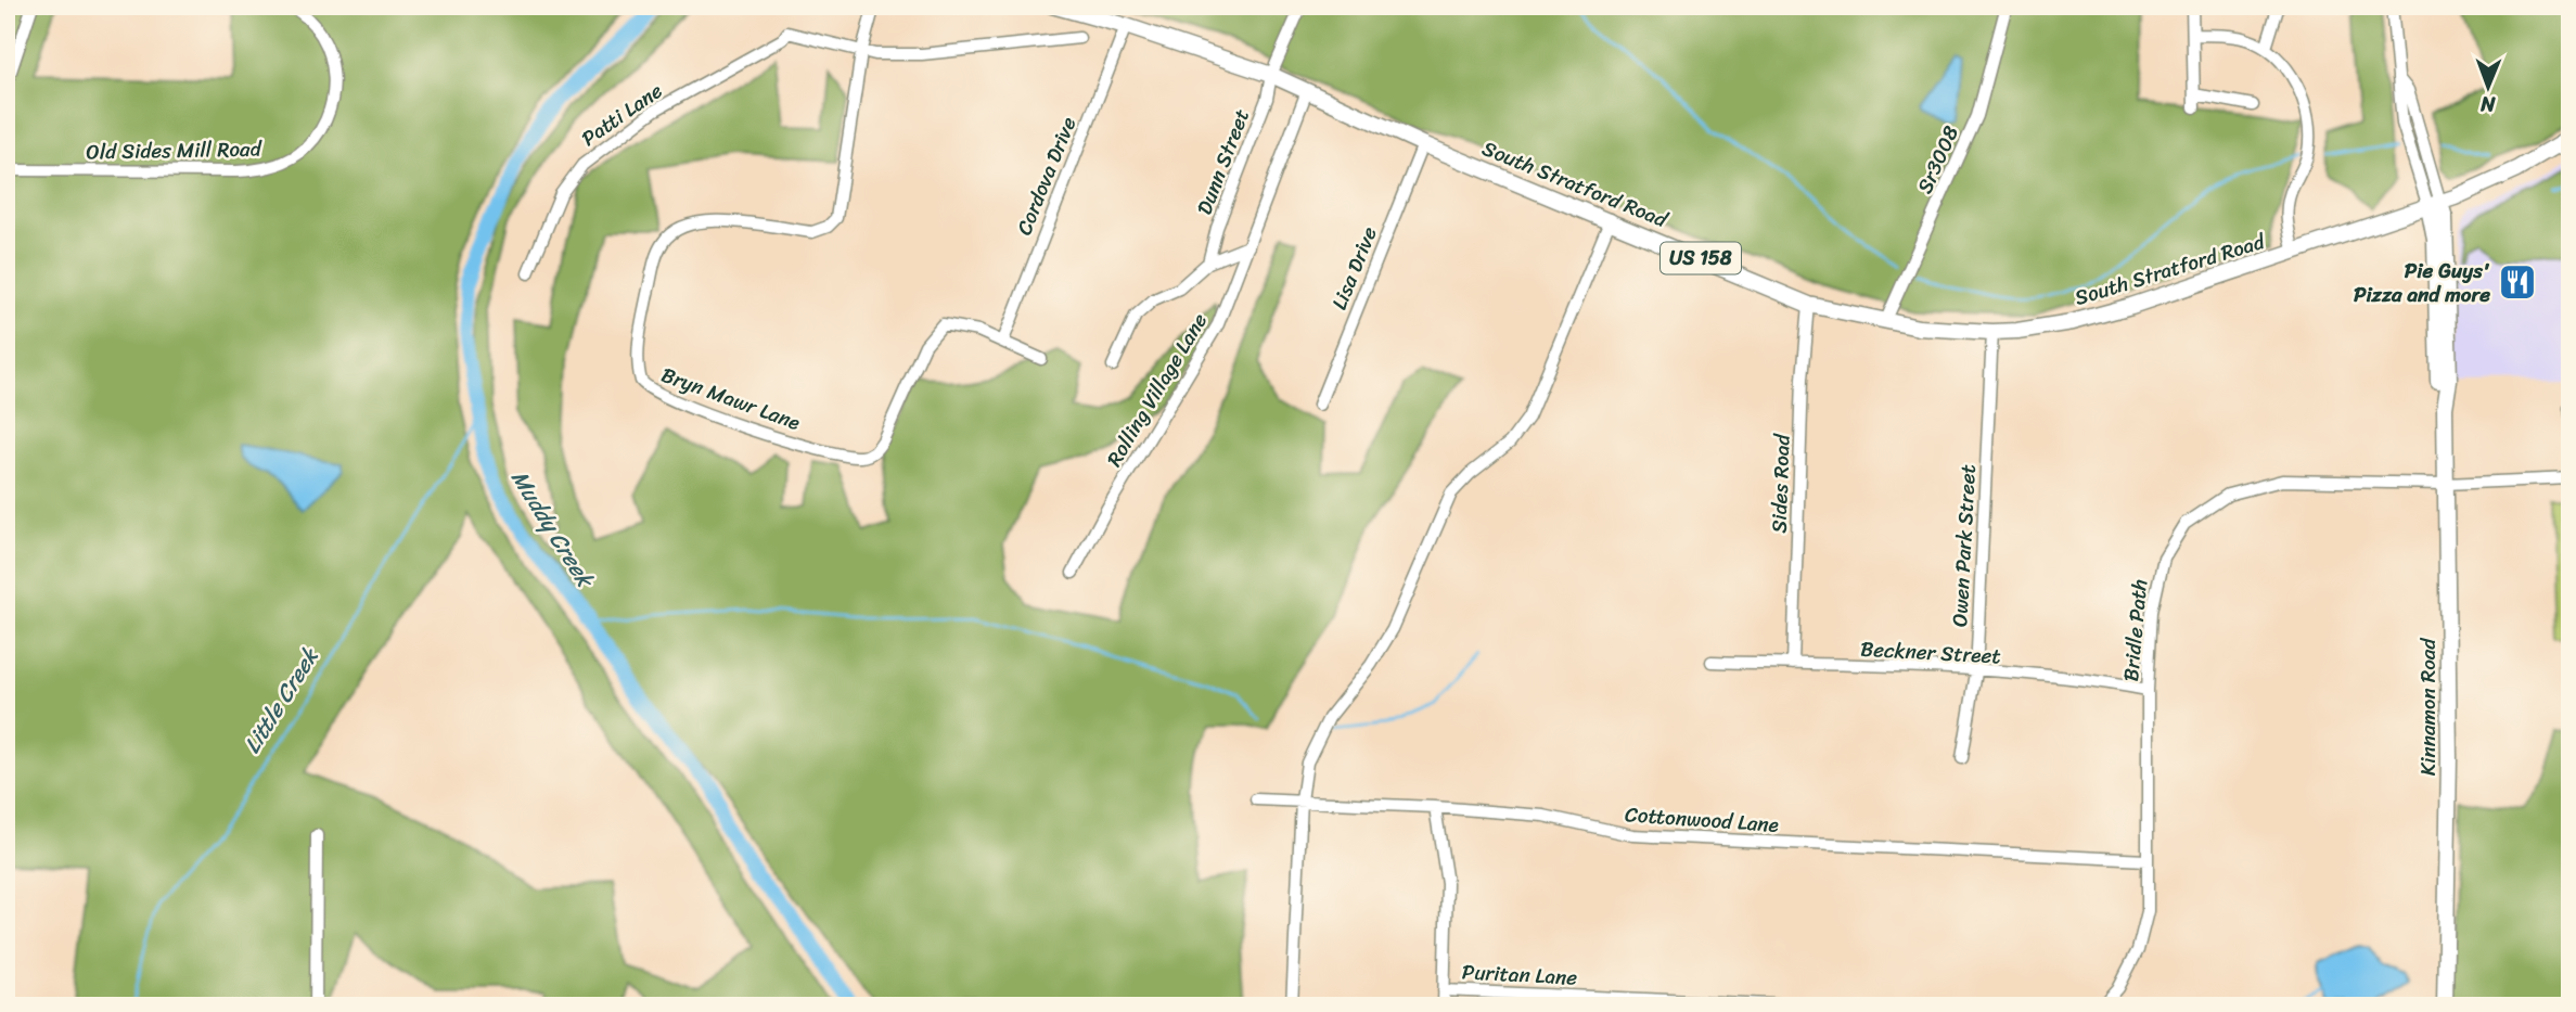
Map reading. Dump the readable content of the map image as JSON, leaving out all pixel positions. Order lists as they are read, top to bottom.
{
  "streets": {
    "main road": ["South Stratford Road", "US 158", "Kinnamon Road"],
    "street": [
      "Patti Lane",
      "Old Sides Mill Road",
      "Sr3008",
      "Dunn Street",
      "Cordova Drive",
      "Lisa Drive",
      "Rolling Village Lane",
      "Bryn Mawr Lane",
      "Sides Road",
      "Owen Park Street",
      "Bridle Path",
      "Beckner Street",
      "Cottonwood Lane",
      "Puritan Lane"
    ]
  },
  "crossings": [
    ["Patti Lane", "Bryn Mawr Lane"],
    ["Sr3008", "South Stratford Road"],
    ["Dunn Street", "South Stratford Road"],
    ["Cordova Drive", "South Stratford Road"],
    ["Cordova Drive", "Bryn Mawr Lane"],
    ["South Stratford Road", "US 158"],
    ["South Stratford Road", "Lisa Drive"],
    ["South Stratford Road", "Rolling Village Lane"],
    ["South Stratford Road", "Sides Road"],
    ["South Stratford Road", "Owen Park Street"],
    ["South Stratford Road", "Kinnamon Road"],
    ["US 158", "Kinnamon Road"],
    ["Sides Road", "Beckner Street"],
    ["Owen Park Street", "Beckner Street"],
    ["Bridle Path", "Beckner Street"],
    ["Bridle Path", "Kinnamon Road"],
    ["Bridle Path", "Cottonwood Lane"]
  ],
  "water": ["Muddy Creek", "Little Creek"],
  "places": {
    "restaurant": ["Pie Guys' Pizza and more"]
  },
  "north": "bottom"
}
